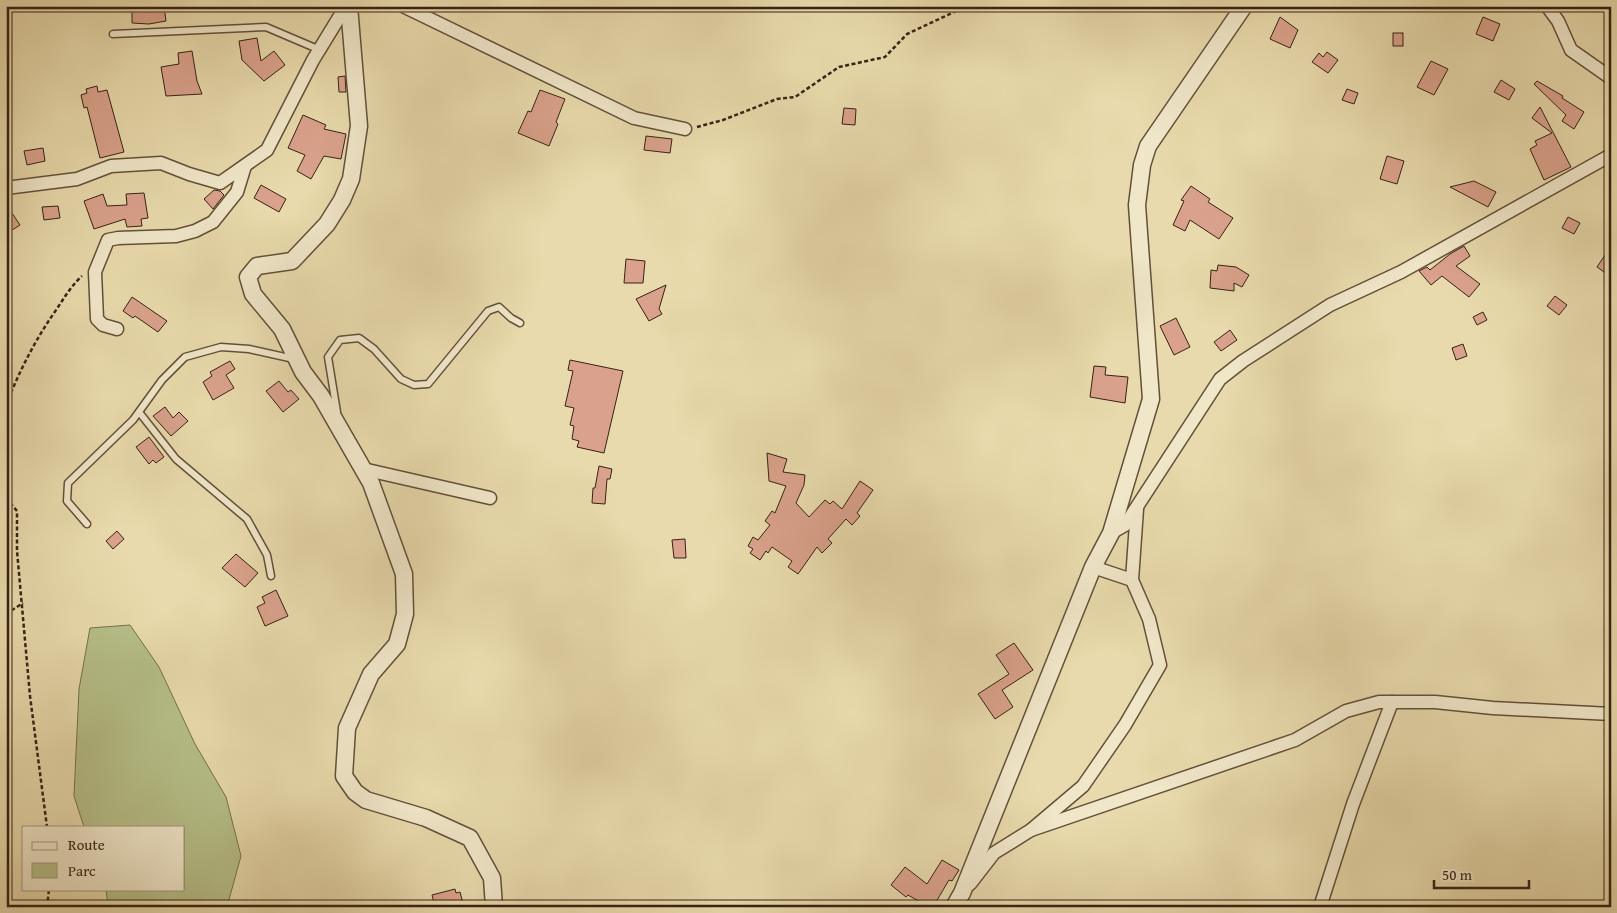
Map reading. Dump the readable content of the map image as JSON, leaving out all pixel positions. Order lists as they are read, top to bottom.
{
  "legend": ["Route", "Parc"],
  "scale_bar": "50 m"
}
